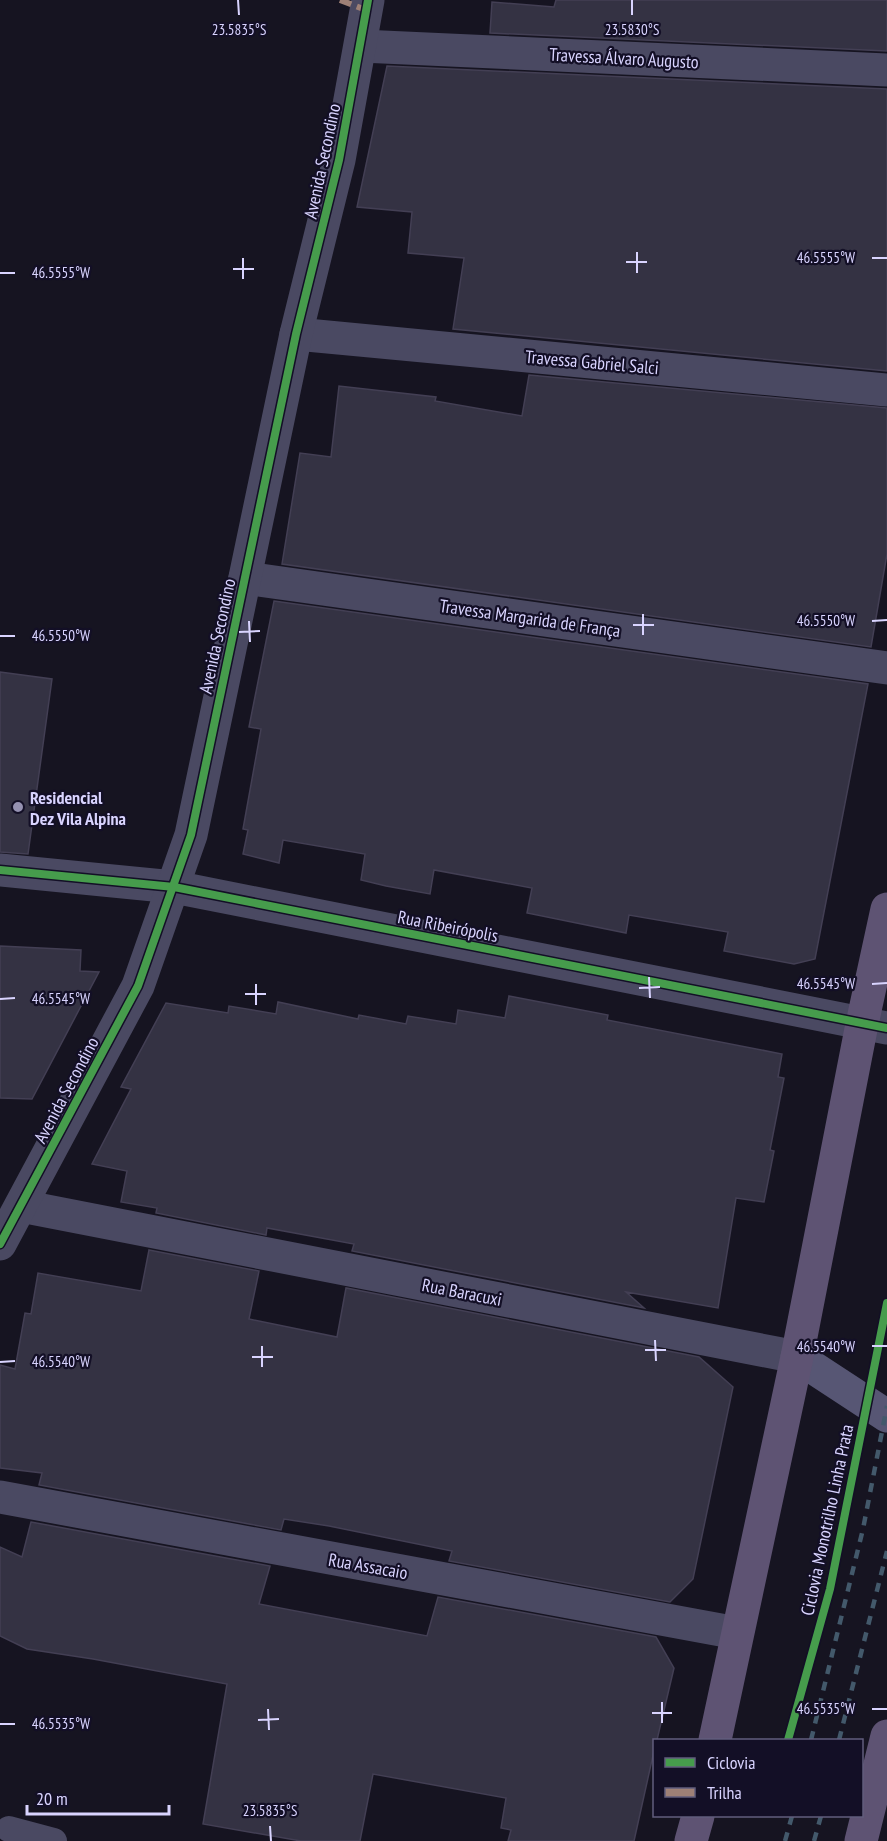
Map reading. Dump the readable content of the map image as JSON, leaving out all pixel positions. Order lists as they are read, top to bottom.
{
  "streets": {
    "street": [
      "Travessa Álvaro Augusto",
      "Avenida Secondino",
      "Travessa Gabriel Salci",
      "Travessa Margarida de França",
      "Rua Ribeirópolis",
      "Rua Baracuxi",
      "Rua Assacaio"
    ],
    "cycle path": ["Ciclovia Monotrilho Linha Prata"]
  },
  "crossings": [
    ["Travessa Álvaro Augusto", "Avenida Secondino"],
    ["Avenida Secondino", "Travessa Gabriel Salci"],
    ["Avenida Secondino", "Travessa Margarida de França"],
    ["Avenida Secondino", "Rua Ribeirópolis"],
    ["Avenida Secondino", "Rua Baracuxi"]
  ],
  "places": ["Residencial Dez Vila Alpina"],
  "legend": ["Ciclovia", "Trilha"],
  "scale_bar": "20 m",
  "coordinates": [
    "23.5835°S",
    "23.5830°S",
    "46.5555°W",
    "46.5550°W",
    "46.5545°W",
    "46.5540°W",
    "46.5535°W"
  ]
}
